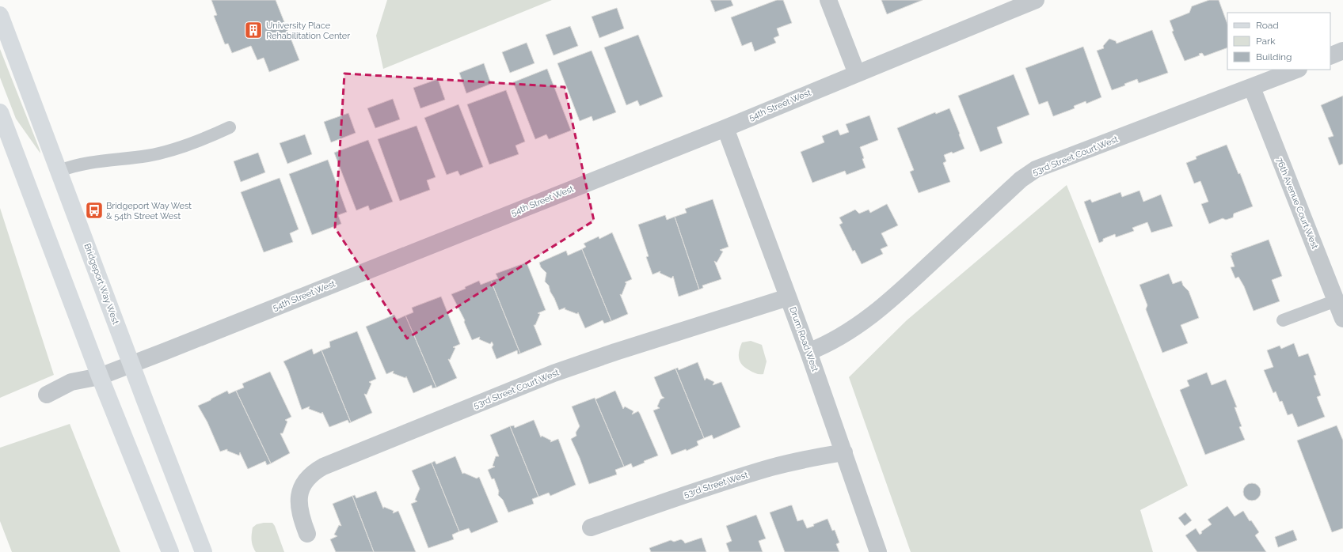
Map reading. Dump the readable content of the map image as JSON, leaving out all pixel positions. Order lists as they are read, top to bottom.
{
  "streets": {
    "main road": ["Bridgeport Way West"],
    "street": [
      "54th Street West",
      "53rd Street Court West",
      "76th Avenue Court West",
      "Drum Road West",
      "53rd Street West"
    ]
  },
  "crossings": [
    ["54th Street West", "Bridgeport Way West"],
    ["54th Street West", "Drum Road West"],
    ["53rd Street Court West", "76th Avenue Court West"],
    ["53rd Street Court West", "Drum Road West"],
    ["Drum Road West", "53rd Street West"]
  ],
  "places": {
    "building": ["University Place Rehabilitation Center"],
    "bus stop": ["Bridgeport Way West & 54th Street West"]
  },
  "legend": ["Road", "Park", "Building"]
}
